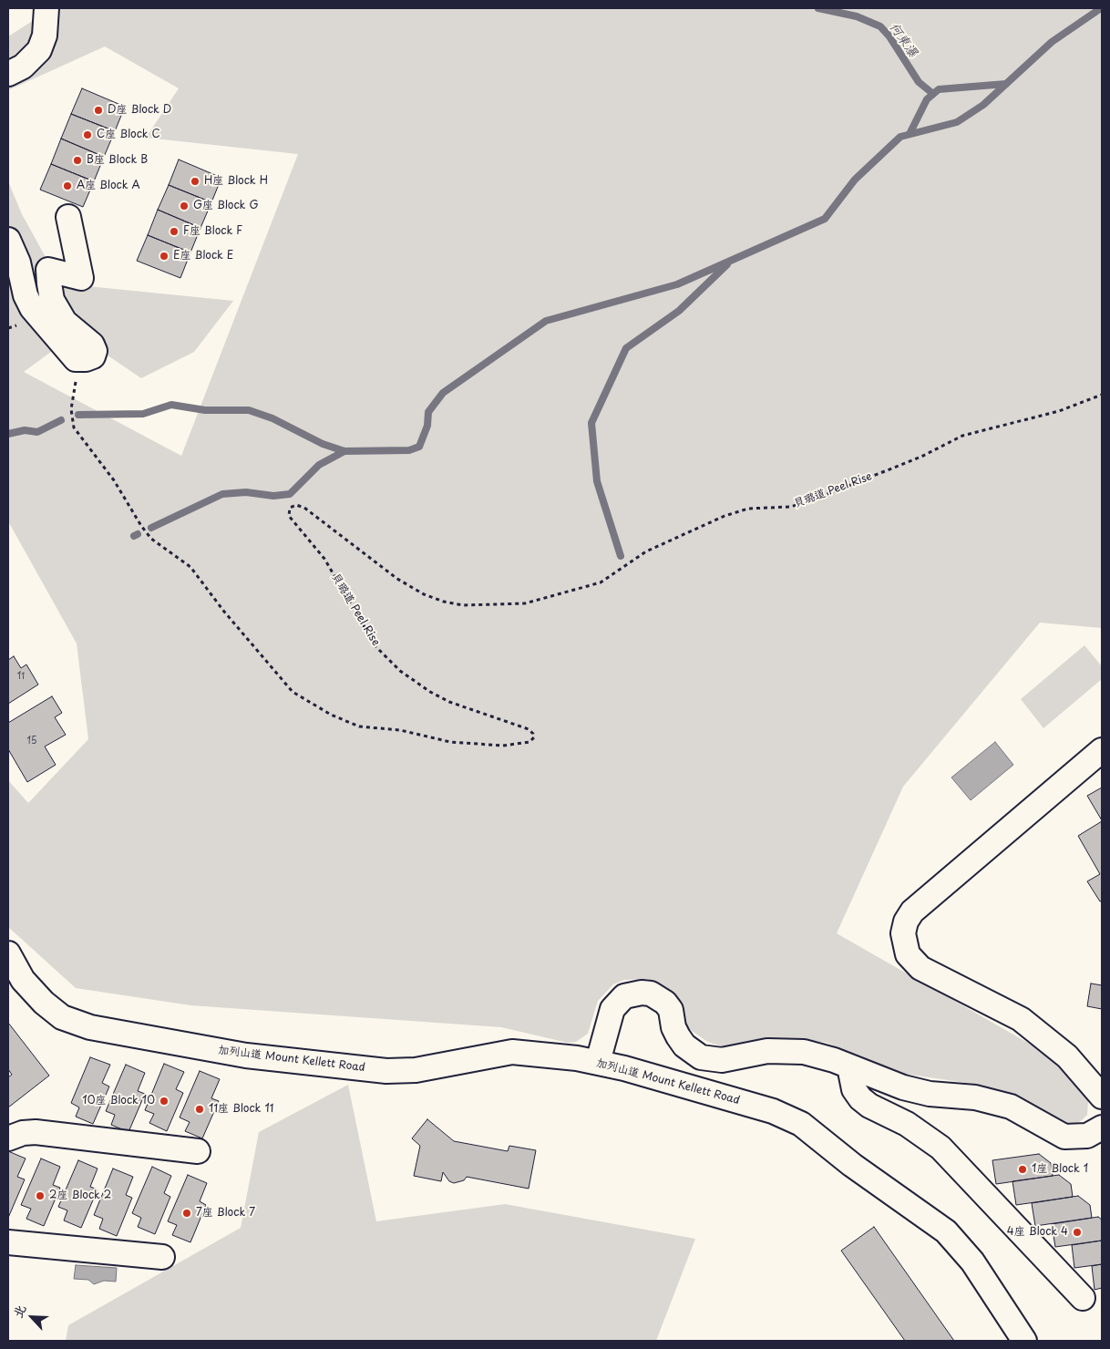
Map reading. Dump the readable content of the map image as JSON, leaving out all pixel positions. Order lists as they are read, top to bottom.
{
  "streets": {
    "street": ["加列山道 Mount Kellett Road"],
    "path": ["貝璐道 Peel Rise"]
  },
  "water": ["何東瀑"],
  "places": [
    "D座 Block D",
    "C座 Block C",
    "B座 Block B",
    "H座 Block H",
    "A座 Block A",
    "G座 Block G",
    "F座 Block F",
    "E座 Block E",
    "10座 Block 10",
    "11座 Block 11",
    "1座 Block 1",
    "2座 Block 2",
    "7座 Block 7",
    "4座 Block 4"
  ],
  "house_numbers": ["11", "15"],
  "north": "top left"
}
